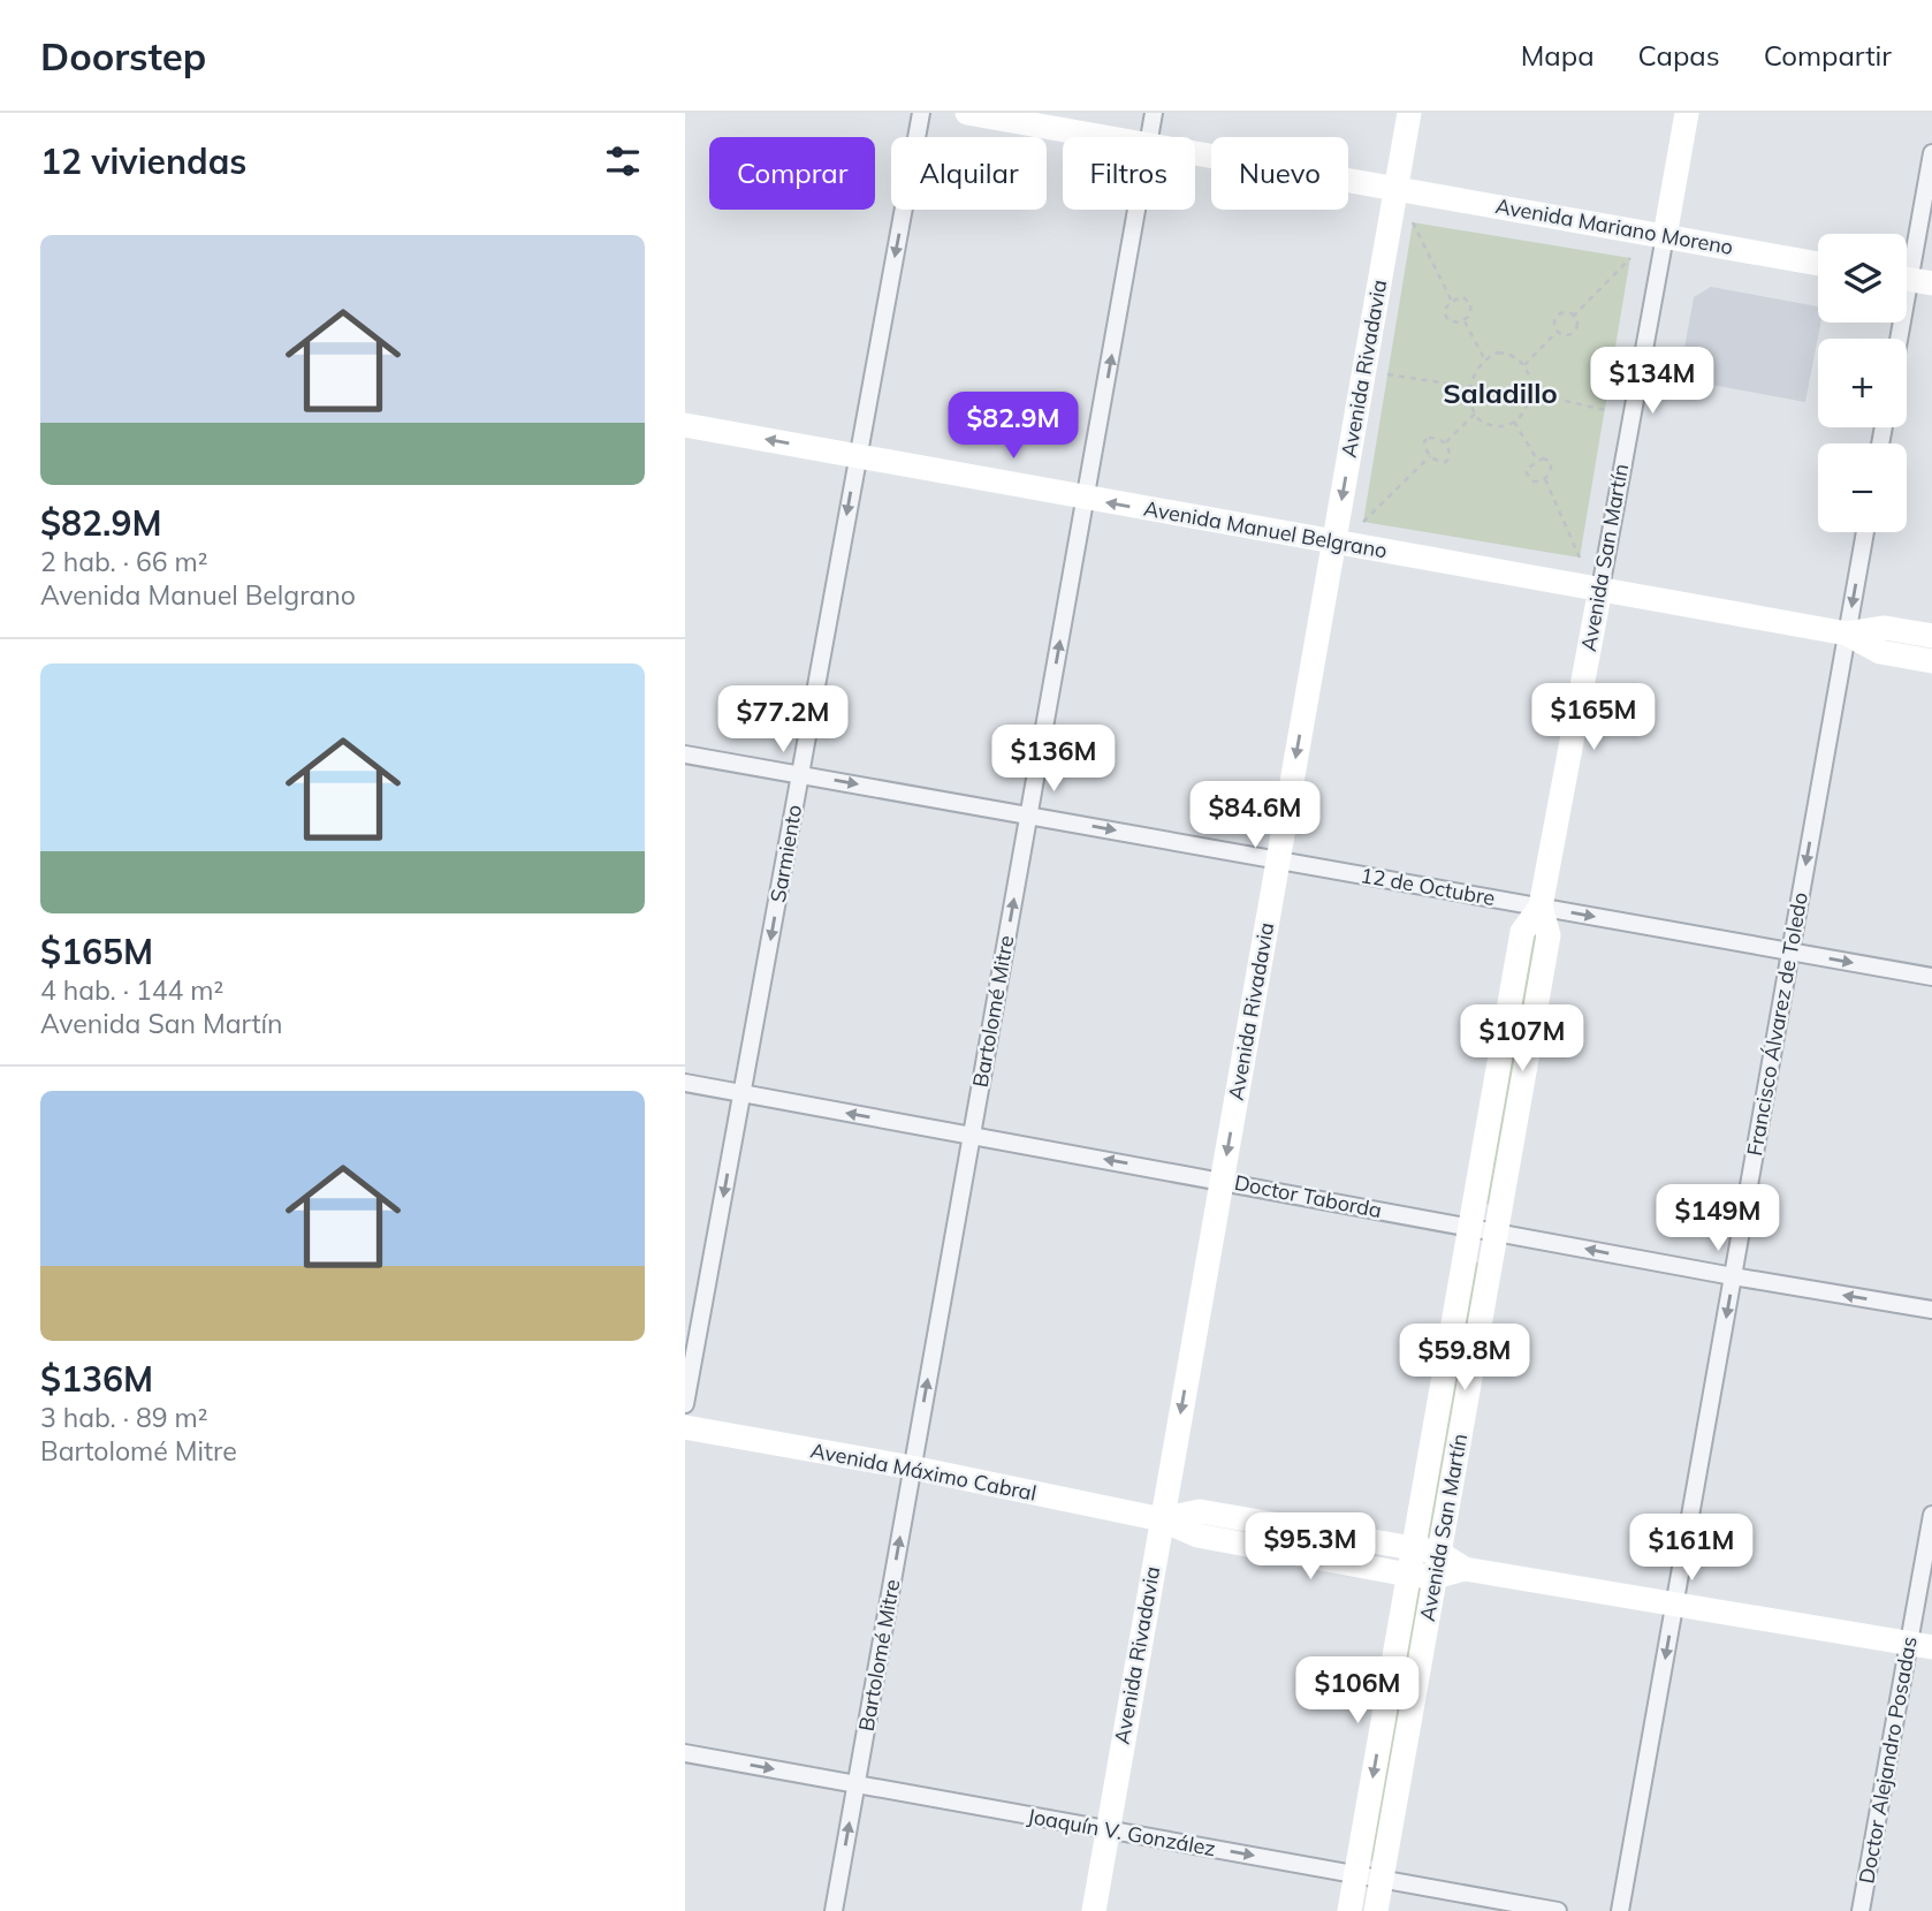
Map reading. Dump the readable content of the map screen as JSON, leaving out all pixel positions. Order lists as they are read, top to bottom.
{
  "streets": {
    "main road": [
      "Avenida Mariano Moreno",
      "Avenida Rivadavia",
      "Avenida Manuel Belgrano",
      "Avenida San Martín",
      "Avenida Máximo Cabral"
    ],
    "street": [
      "Sarmiento",
      "12 de Octubre",
      "Bartolomé Mitre",
      "Francisco Álvarez de Toledo",
      "Doctor Taborda",
      "Doctor Alejandro Posadas",
      "Joaquín V. González"
    ]
  },
  "crossings": [
    ["Avenida Mariano Moreno", "Avenida Rivadavia"],
    ["Avenida Mariano Moreno", "Avenida San Martín"],
    ["Avenida Rivadavia", "Avenida Manuel Belgrano"],
    ["Avenida Rivadavia", "12 de Octubre"],
    ["Avenida Rivadavia", "Doctor Taborda"],
    ["Avenida Rivadavia", "Avenida Máximo Cabral"],
    ["Avenida Rivadavia", "Joaquín V. González"],
    ["Avenida Manuel Belgrano", "Avenida San Martín"],
    ["Avenida Manuel Belgrano", "Sarmiento"],
    ["Avenida Manuel Belgrano", "Bartolomé Mitre"],
    ["Avenida Manuel Belgrano", "Francisco Álvarez de Toledo"],
    ["Avenida San Martín", "12 de Octubre"],
    ["Avenida San Martín", "Doctor Taborda"],
    ["Avenida San Martín", "Avenida Máximo Cabral"],
    ["Avenida San Martín", "Joaquín V. González"],
    ["Sarmiento", "12 de Octubre"],
    ["Sarmiento", "Doctor Taborda"],
    ["12 de Octubre", "Bartolomé Mitre"],
    ["12 de Octubre", "Francisco Álvarez de Toledo"],
    ["Bartolomé Mitre", "Doctor Taborda"],
    ["Bartolomé Mitre", "Avenida Máximo Cabral"],
    ["Bartolomé Mitre", "Joaquín V. González"],
    ["Francisco Álvarez de Toledo", "Doctor Taborda"],
    ["Francisco Álvarez de Toledo", "Avenida Máximo Cabral"],
    ["Avenida Máximo Cabral", "Doctor Alejandro Posadas"]
  ],
  "one_way": [
    "Avenida Rivadavia",
    "Sarmiento",
    "12 de Octubre",
    "Bartolomé Mitre",
    "Francisco Álvarez de Toledo",
    "Doctor Taborda",
    "Joaquín V. González"
  ],
  "districts": ["Saladillo"],
  "page": {
    "header": "Doorstep",
    "nav": ["Mapa", "Capas", "Compartir"],
    "heading": "12 viviendas",
    "chip": [
      "Comprar",
      "Alquilar",
      "Filtros",
      "Nuevo"
    ],
    "list": [
      {
        "name": "$82.9M",
        "note": "2 hab. · 66 m² · Avenida Manuel Belgrano"
      },
      {
        "name": "$165M",
        "note": "4 hab. · 144 m² · Avenida San Martín"
      },
      {
        "name": "$136M",
        "note": "3 hab. · 89 m² · Bartolomé Mitre"
      }
    ],
    "map_buttons": ["+", "−"],
    "price": [
      "$134M",
      "$82.9M",
      "$165M",
      "$77.2M",
      "$136M",
      "$84.6M",
      "$107M",
      "$149M",
      "$59.8M",
      "$95.3M",
      "$161M",
      "$106M"
    ]
  }
}
